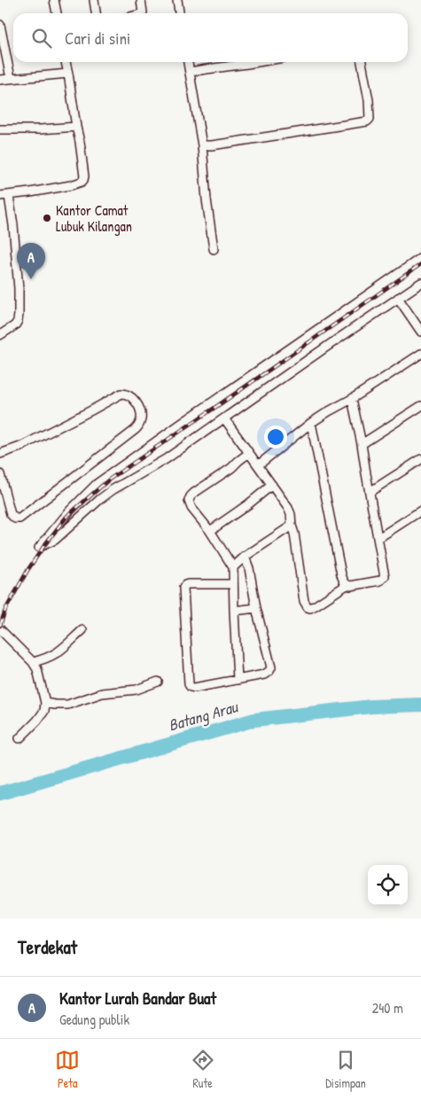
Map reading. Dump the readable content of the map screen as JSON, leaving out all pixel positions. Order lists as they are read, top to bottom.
{
  "water": ["Batang Arau"],
  "places": ["Kantor Camat Lubuk Kilangan"],
  "page": {
    "search": "Cari di sini",
    "pins": "A",
    "heading": "Terdekat",
    "list": [
      {
        "mark": "A",
        "name": "Kantor Lurah Bandar Buat",
        "note": "Gedung publik",
        "value": "240 m"
      }
    ],
    "nav": ["Peta", "Rute", "Disimpan"]
  }
}
